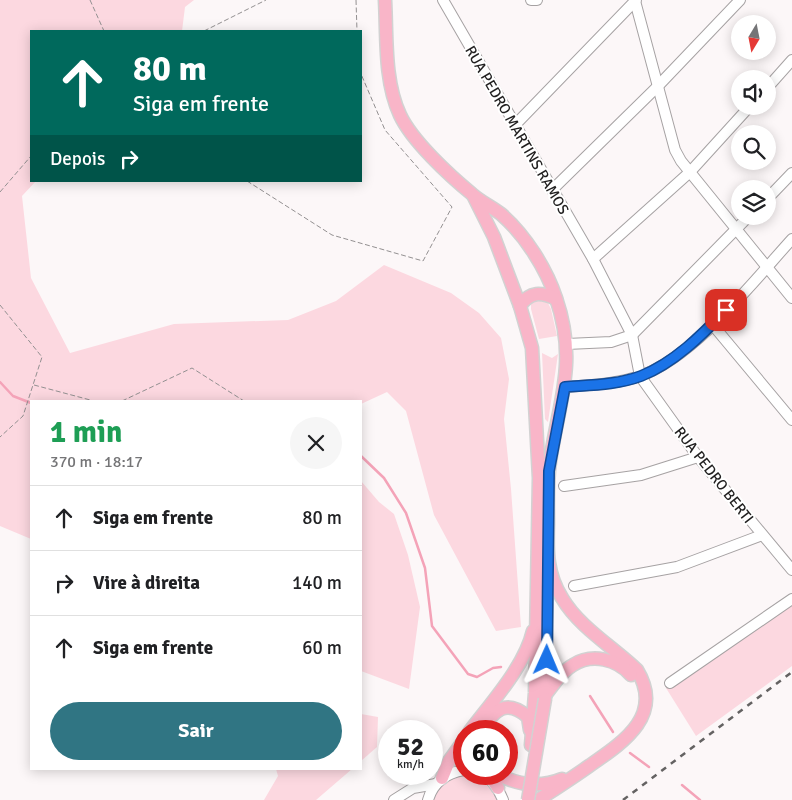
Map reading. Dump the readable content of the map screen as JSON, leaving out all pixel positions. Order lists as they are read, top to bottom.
{
  "streets": {
    "street": ["RUA PEDRO MARTINS RAMOS", "RUA PEDRO BERTI"]
  },
  "crossings": [
    ["RUA PEDRO MARTINS RAMOS", "RUA PEDRO BERTI"]
  ],
  "north": "bottom",
  "page": {
    "turn": ["80 m", "Siga em frente"],
    "then": "Depois",
    "heading": ["1 min", "370 m · 18:17"],
    "list": [
      {
        "name": "Siga em frente",
        "value": "80 m"
      },
      {
        "name": "Vire à direita",
        "value": "140 m"
      },
      {
        "name": "Siga em frente",
        "value": "60 m"
      }
    ],
    "buttons": "Sair",
    "speed": "52 km/h",
    "limit": "60"
  }
}
